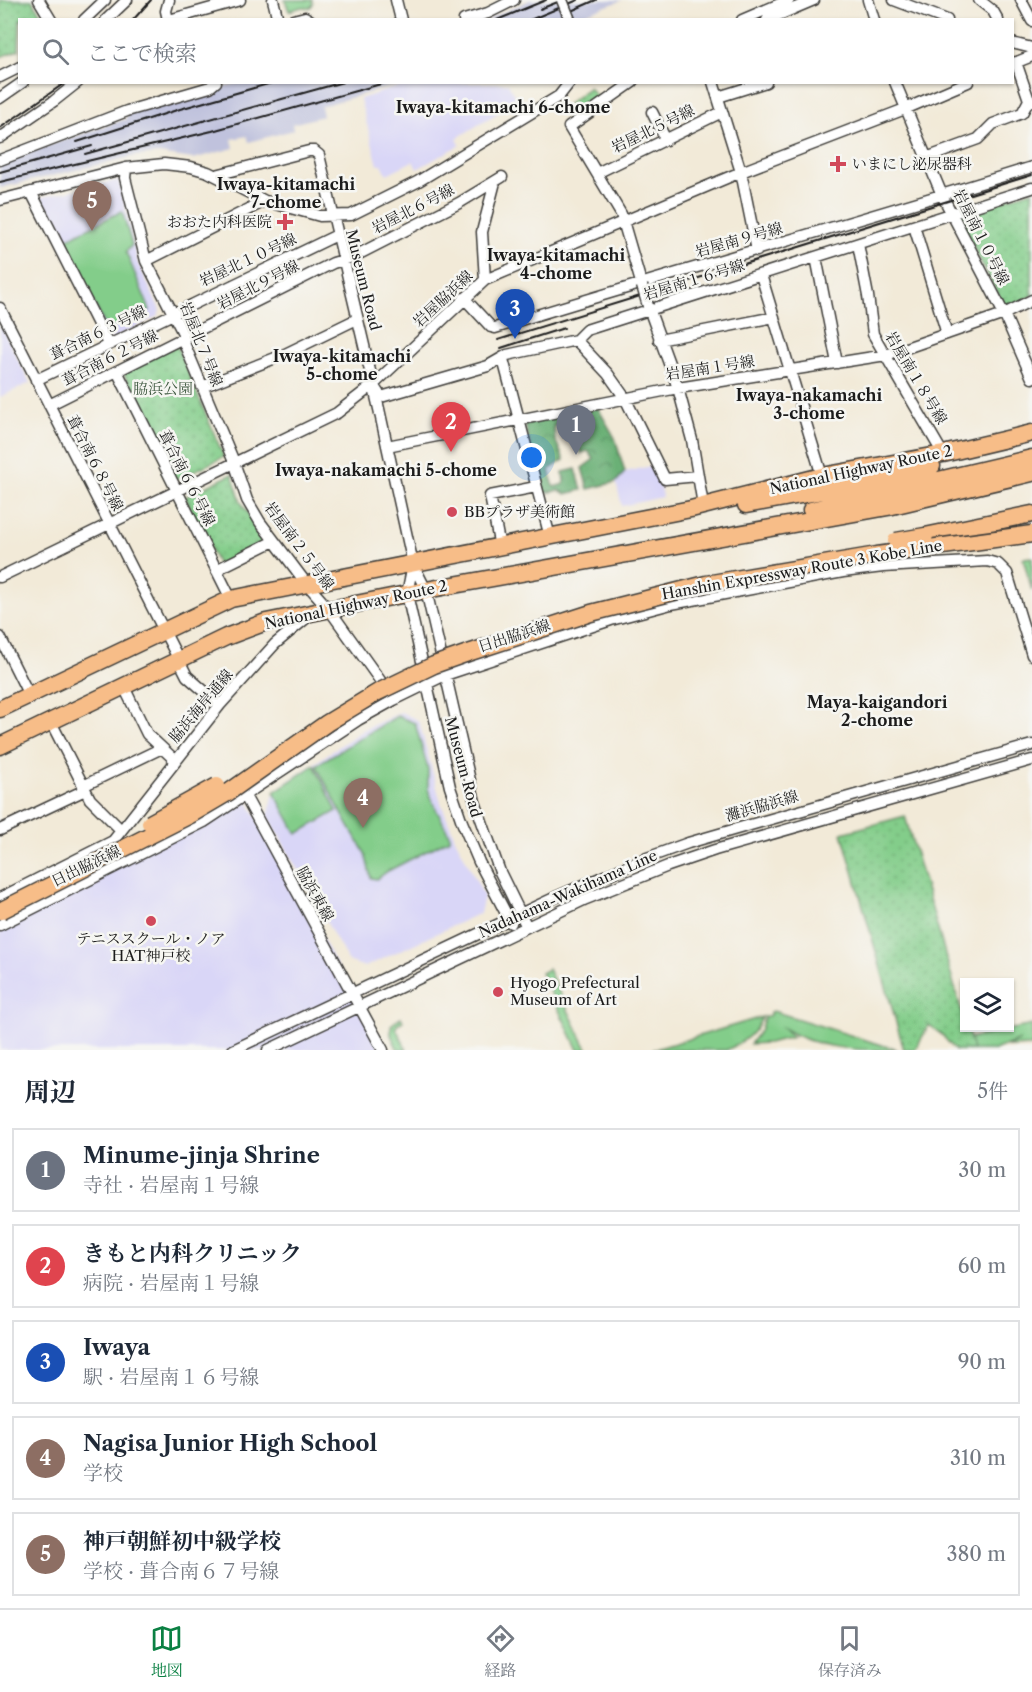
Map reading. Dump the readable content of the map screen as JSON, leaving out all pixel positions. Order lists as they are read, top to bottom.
{
  "streets": {
    "highway": ["National Highway Route 2", "Hanshin Expressway Route 3 Kobe Line"],
    "street": [
      "岩屋北５号線",
      "岩屋北６号線",
      "岩屋南１０号線",
      "岩屋南９号線",
      "岩屋北１０号線",
      "Museum Road",
      "岩屋南１６号線",
      "岩屋北９号線",
      "岩屋脇浜線",
      "葺合南６３号線",
      "岩屋北７号線",
      "葺合南６２号線",
      "岩屋南１号線",
      "岩屋南１８号線",
      "葺合南６８号線",
      "葺合南６６号線",
      "岩屋南２５号線",
      "日出脇浜線",
      "脇浜海岸通線",
      "灘浜脇浜線",
      "脇浜東線",
      "Nadahama-Wakihama Line"
    ]
  },
  "crossings": [
    ["岩屋北６号線", "Museum Road"],
    ["岩屋北６号線", "岩屋北９号線"],
    ["岩屋北６号線", "岩屋脇浜線"],
    ["岩屋南１０号線", "岩屋南９号線"],
    ["岩屋南１０号線", "岩屋南１６号線"],
    ["岩屋南１０号線", "岩屋脇浜線"],
    ["岩屋南１０号線", "岩屋南１号線"],
    ["岩屋南９号線", "岩屋脇浜線"],
    ["岩屋北１０号線", "Museum Road"],
    ["岩屋北１０号線", "葺合南６３号線"],
    ["岩屋北１０号線", "岩屋北７号線"],
    ["Museum Road", "岩屋南１６号線"],
    ["Museum Road", "岩屋北９号線"],
    ["Museum Road", "岩屋脇浜線"],
    ["Museum Road", "岩屋南１号線"],
    ["Museum Road", "National Highway Route 2"],
    ["Museum Road", "日出脇浜線"],
    ["Museum Road", "灘浜脇浜線"],
    ["Museum Road", "Nadahama-Wakihama Line"],
    ["岩屋南１６号線", "岩屋脇浜線"],
    ["岩屋南１６号線", "岩屋南１８号線"],
    ["岩屋北９号線", "岩屋北７号線"],
    ["岩屋北９号線", "葺合南６２号線"],
    ["岩屋脇浜線", "岩屋北７号線"],
    ["岩屋脇浜線", "葺合南６８号線"],
    ["岩屋脇浜線", "葺合南６６号線"],
    ["岩屋脇浜線", "岩屋南２５号線"],
    ["葺合南６３号線", "岩屋北７号線"],
    ["葺合南６３号線", "葺合南６８号線"],
    ["岩屋北７号線", "葺合南６２号線"],
    ["岩屋北７号線", "岩屋南２５号線"],
    ["葺合南６２号線", "葺合南６８号線"],
    ["葺合南６２号線", "葺合南６６号線"],
    ["岩屋南１号線", "岩屋南１８号線"],
    ["岩屋南１８号線", "National Highway Route 2"],
    ["葺合南６８号線", "National Highway Route 2"],
    ["葺合南６８号線", "脇浜海岸通線"],
    ["National Highway Route 2", "葺合南６６号線"],
    ["National Highway Route 2", "岩屋南２５号線"],
    ["National Highway Route 2", "脇浜海岸通線"],
    ["岩屋南２５号線", "日出脇浜線"],
    ["岩屋南２５号線", "脇浜海岸通線"],
    ["Hanshin Expressway Route 3 Kobe Line", "脇浜海岸通線"],
    ["日出脇浜線", "脇浜東線"],
    ["灘浜脇浜線", "Nadahama-Wakihama Line"],
    ["脇浜東線", "Nadahama-Wakihama Line"]
  ],
  "districts": [
    "Iwaya-kitamachi 6-chome",
    "Iwaya-kitamachi 7-chome",
    "Iwaya-kitamachi 4-chome",
    "Iwaya-kitamachi 5-chome",
    "Iwaya-nakamachi 3-chome",
    "Iwaya-nakamachi 5-chome",
    "Maya-kaigandori 2-chome"
  ],
  "parks": ["脇浜公園"],
  "places": {
    "health": ["いまにし泌尿器科", "おおた内科医院"],
    "other": ["BBプラザ美術館", "テニススクール・ノア HAT神戸校", "Hyogo Prefectural Museum of Art"]
  },
  "page": {
    "search": "ここで検索",
    "pins": [
      "5",
      "3",
      "2",
      "1",
      "4"
    ],
    "heading": ["周辺", "5件"],
    "list": [
      {
        "mark": "1",
        "name": "Minume-jinja Shrine",
        "note": "寺社 · 岩屋南１号線",
        "value": "30 m"
      },
      {
        "mark": "2",
        "name": "きもと内科クリニック",
        "note": "病院 · 岩屋南１号線",
        "value": "60 m"
      },
      {
        "mark": "3",
        "name": "Iwaya",
        "note": "駅 · 岩屋南１６号線",
        "value": "90 m"
      },
      {
        "mark": "4",
        "name": "Nagisa Junior High School",
        "note": "学校",
        "value": "310 m"
      },
      {
        "mark": "5",
        "name": "神戸朝鮮初中級学校",
        "note": "学校 · 葺合南６７号線",
        "value": "380 m"
      }
    ],
    "nav": ["地図", "経路", "保存済み"]
  }
}
